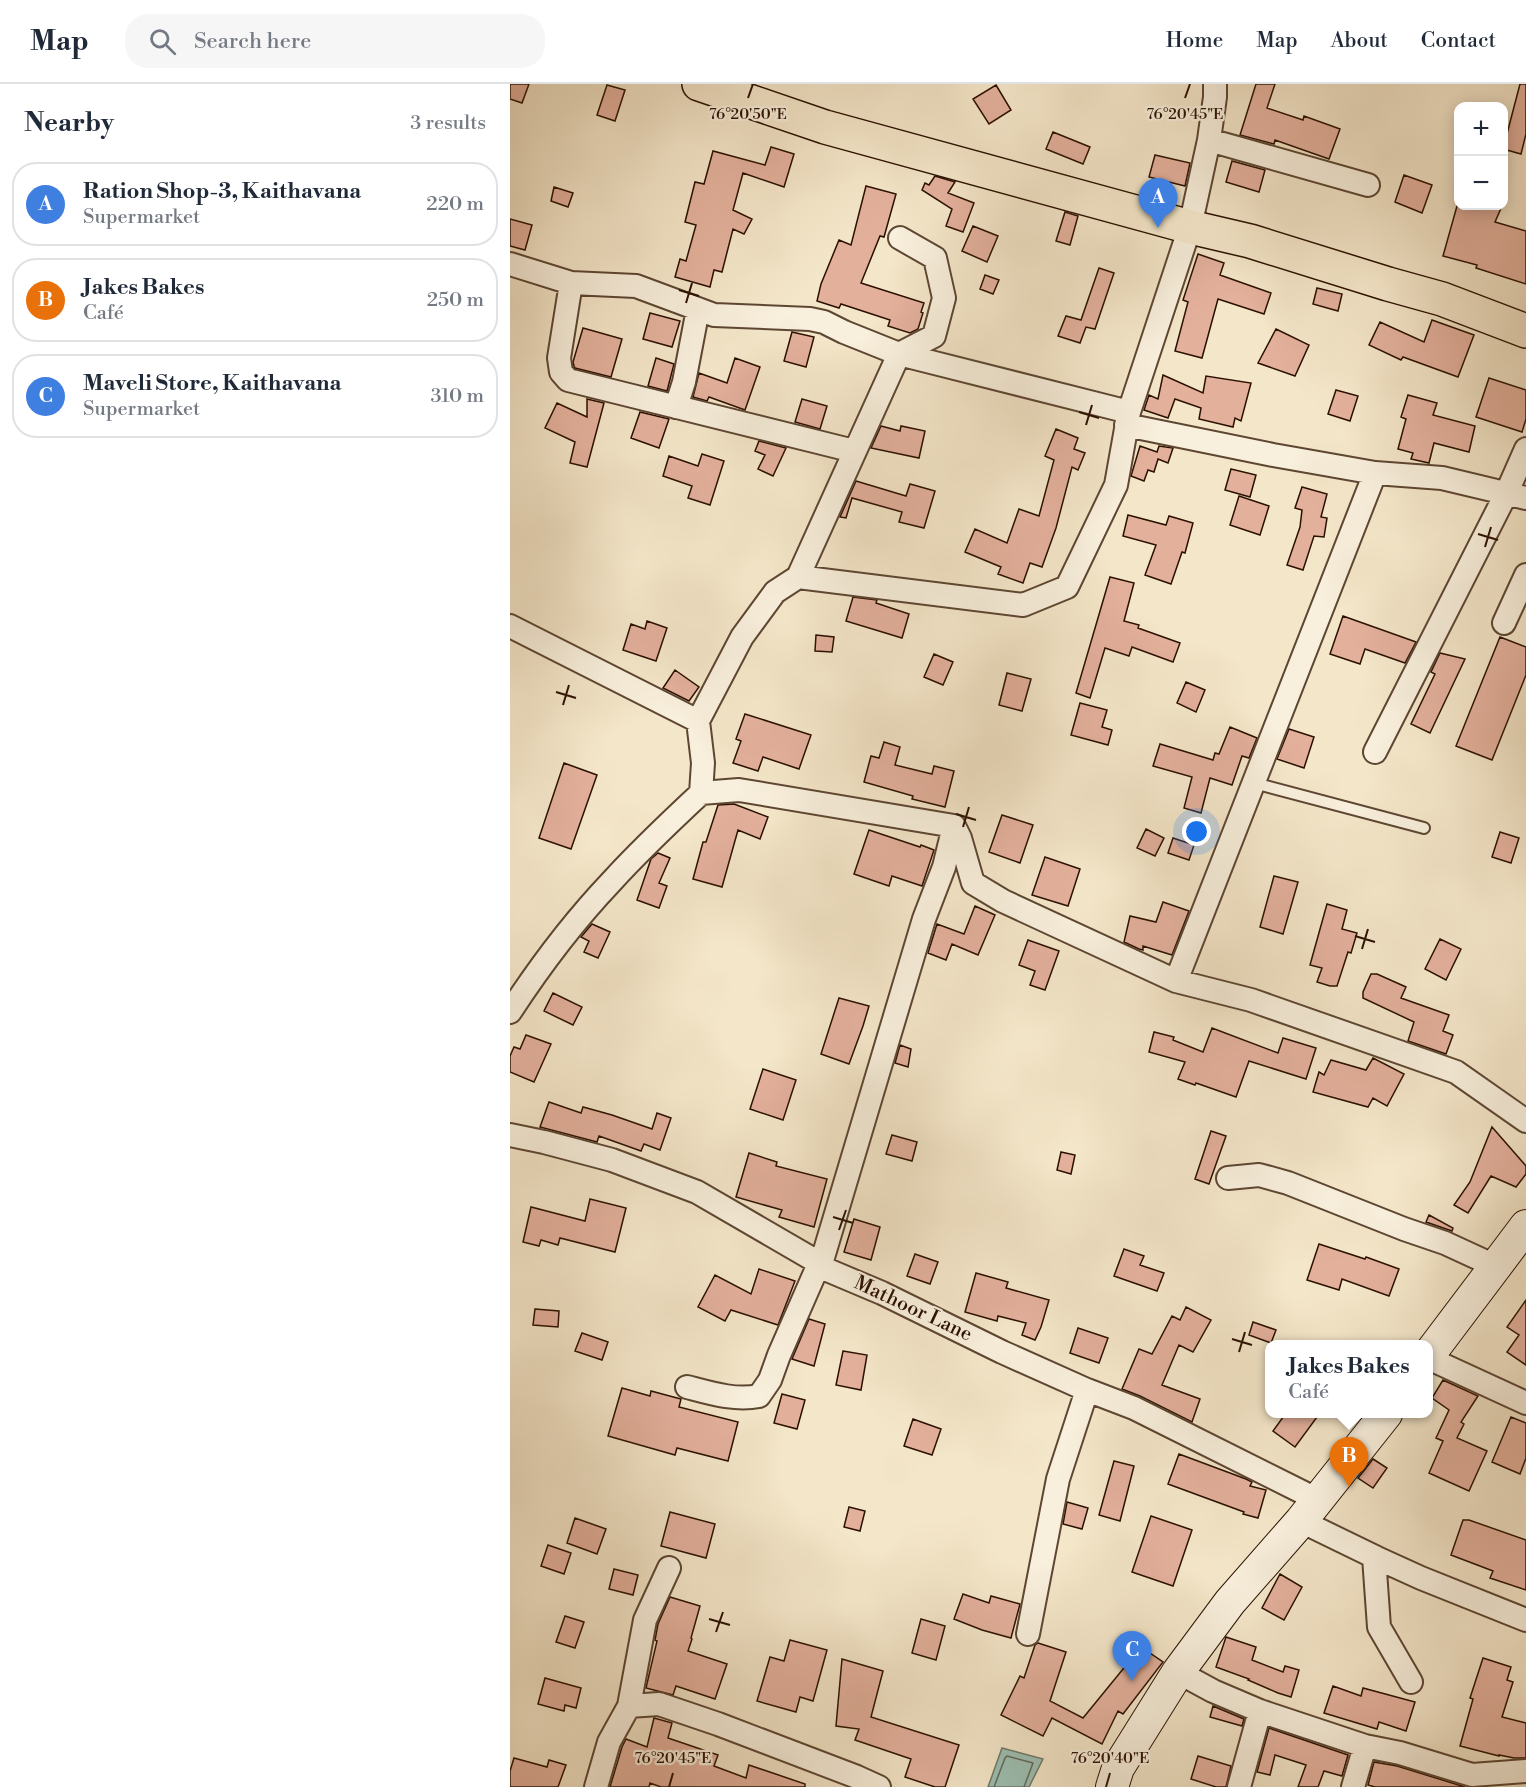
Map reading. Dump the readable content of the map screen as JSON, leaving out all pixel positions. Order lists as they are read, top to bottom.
{
  "streets": {
    "street": ["Mathoor Lane"]
  },
  "page": {
    "header": "Map",
    "search": "Search here",
    "nav": [
      "Home",
      "Map",
      "About",
      "Contact"
    ],
    "heading": ["Nearby", "3 results"],
    "map_buttons": ["+", "−"],
    "list": [
      {
        "mark": "A",
        "name": "Ration Shop-3, Kaithavana",
        "note": "Supermarket",
        "value": "220 m"
      },
      {
        "mark": "B",
        "name": "Jakes Bakes",
        "note": "Café",
        "value": "250 m"
      },
      {
        "mark": "C",
        "name": "Maveli Store, Kaithavana",
        "note": "Supermarket",
        "value": "310 m"
      }
    ],
    "pins": ["A", "B", "C"],
    "popup": ["Jakes Bakes", "Café"]
  },
  "coordinates": ["76°20'50\"E", "76°20'45\"E", "76°20'40\"E"]
}
